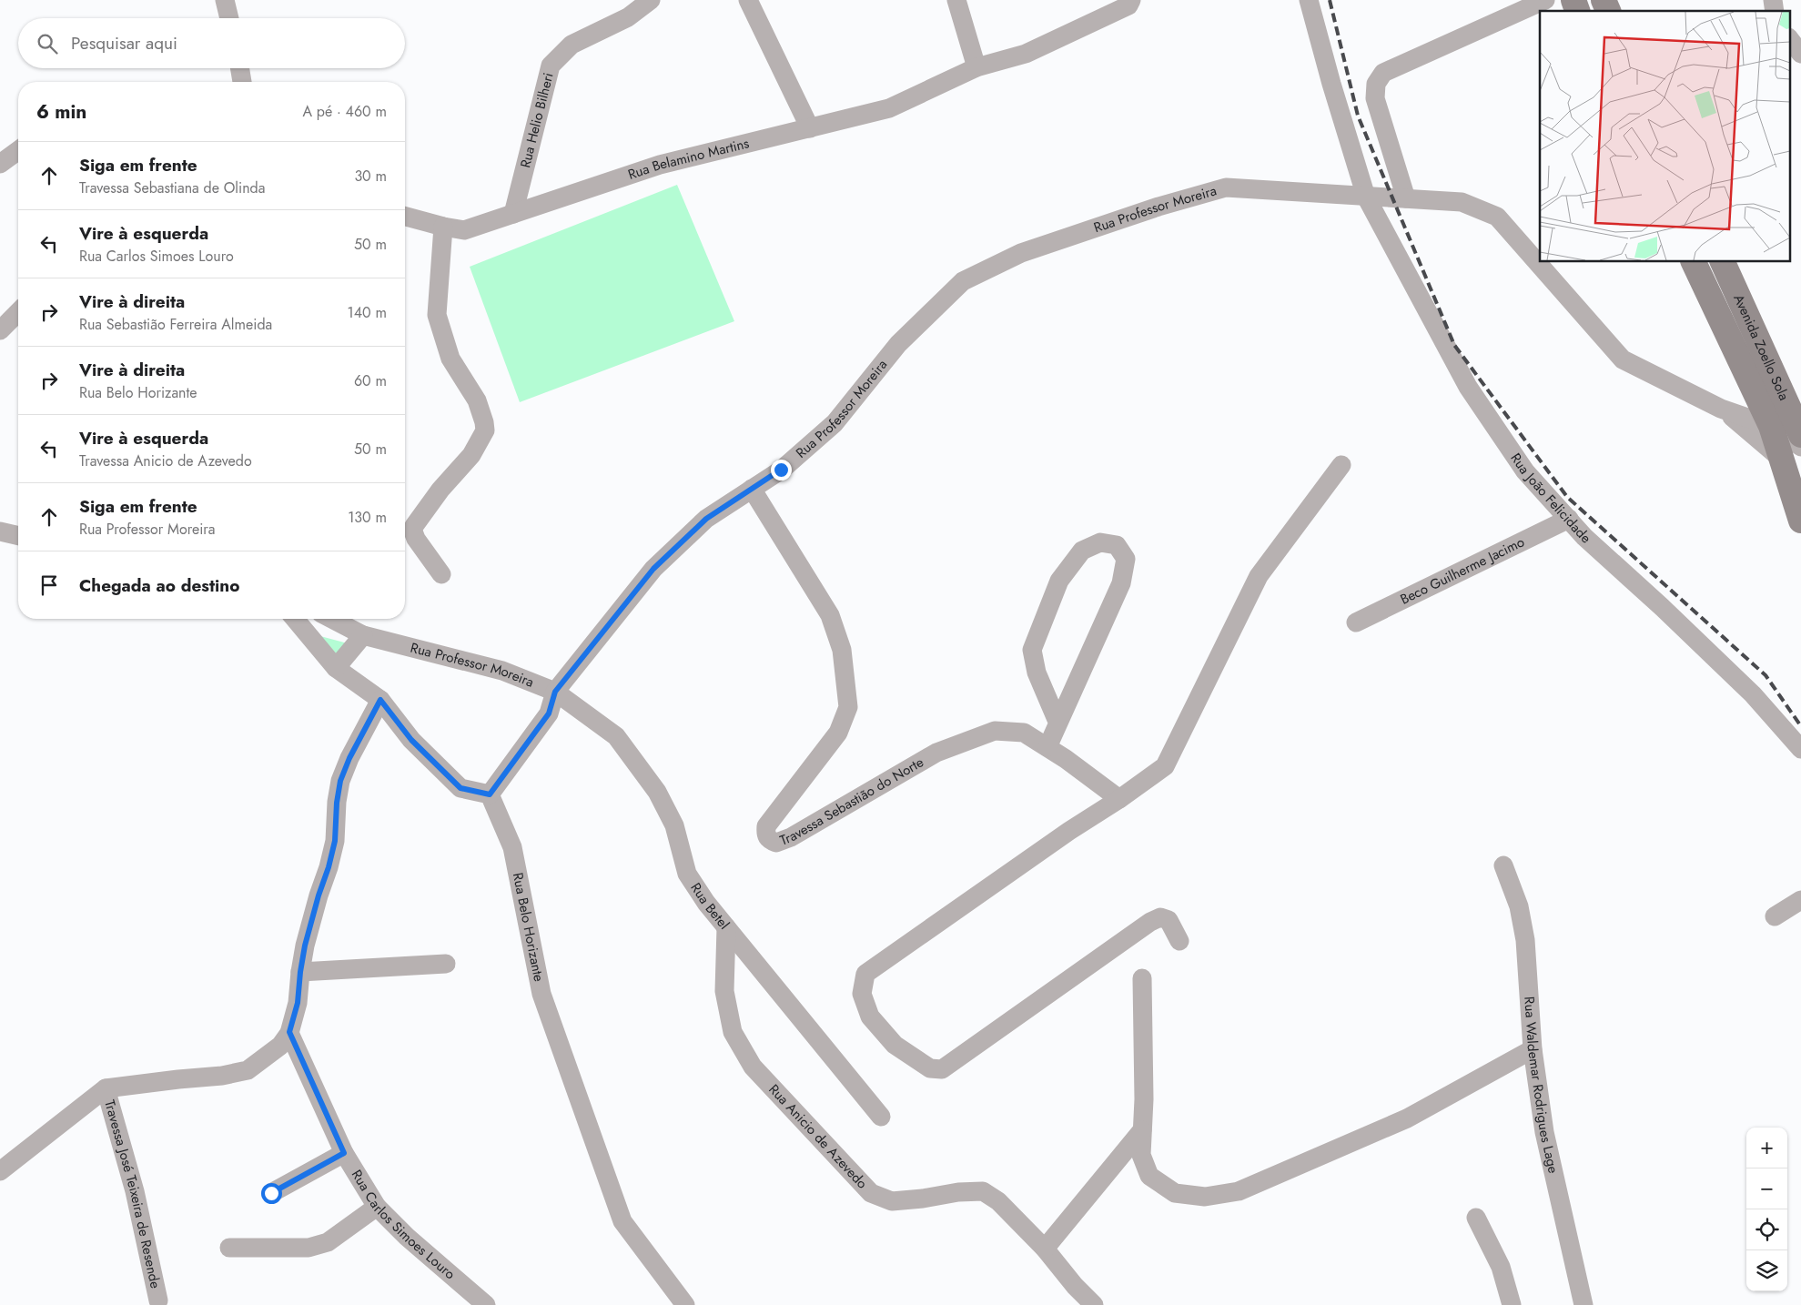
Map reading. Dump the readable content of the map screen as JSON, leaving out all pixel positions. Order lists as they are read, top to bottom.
{
  "streets": {
    "main road": ["Avenida Zoello Sola"],
    "street": [
      "Rua Helio Bilheri",
      "Rua Belamino Martins",
      "Rua Professor Moreira",
      "Rua João Felicidade",
      "Beco Guilherme Jacimo",
      "Travessa Sebastião do Norte",
      "Rua Betel",
      "Rua Belo Horizante",
      "Rua Waldemar Rodrigues Lage",
      "Rua Anicio de Azevedo",
      "Travessa José Teixeira de Resende",
      "Rua Carlos Simoes Louro"
    ]
  },
  "crossings": [
    ["Rua Helio Bilheri", "Rua Belamino Martins"],
    ["Rua Professor Moreira", "Rua João Felicidade"],
    ["Rua Professor Moreira", "Travessa Sebastião do Norte"],
    ["Rua Professor Moreira", "Rua Betel"],
    ["Rua João Felicidade", "Beco Guilherme Jacimo"],
    ["Rua Betel", "Rua Anicio de Azevedo"]
  ],
  "page": {
    "search": "Pesquisar aqui",
    "heading": ["6 min", "A pé · 460 m"],
    "list": [
      ["Siga em frente", "Travessa Sebastiana de Olinda", "30 m"],
      ["Vire à esquerda", "Rua Carlos Simoes Louro", "50 m"],
      ["Vire à direita", "Rua Sebastião Ferreira Almeida", "140 m"],
      ["Vire à direita", "Rua Belo Horizante", "60 m"],
      ["Vire à esquerda", "Travessa Anicio de Azevedo", "50 m"],
      ["Siga em frente", "Rua Professor Moreira", "130 m"],
      "Chegada ao destino"
    ],
    "map_buttons": ["+", "−"]
  }
}
